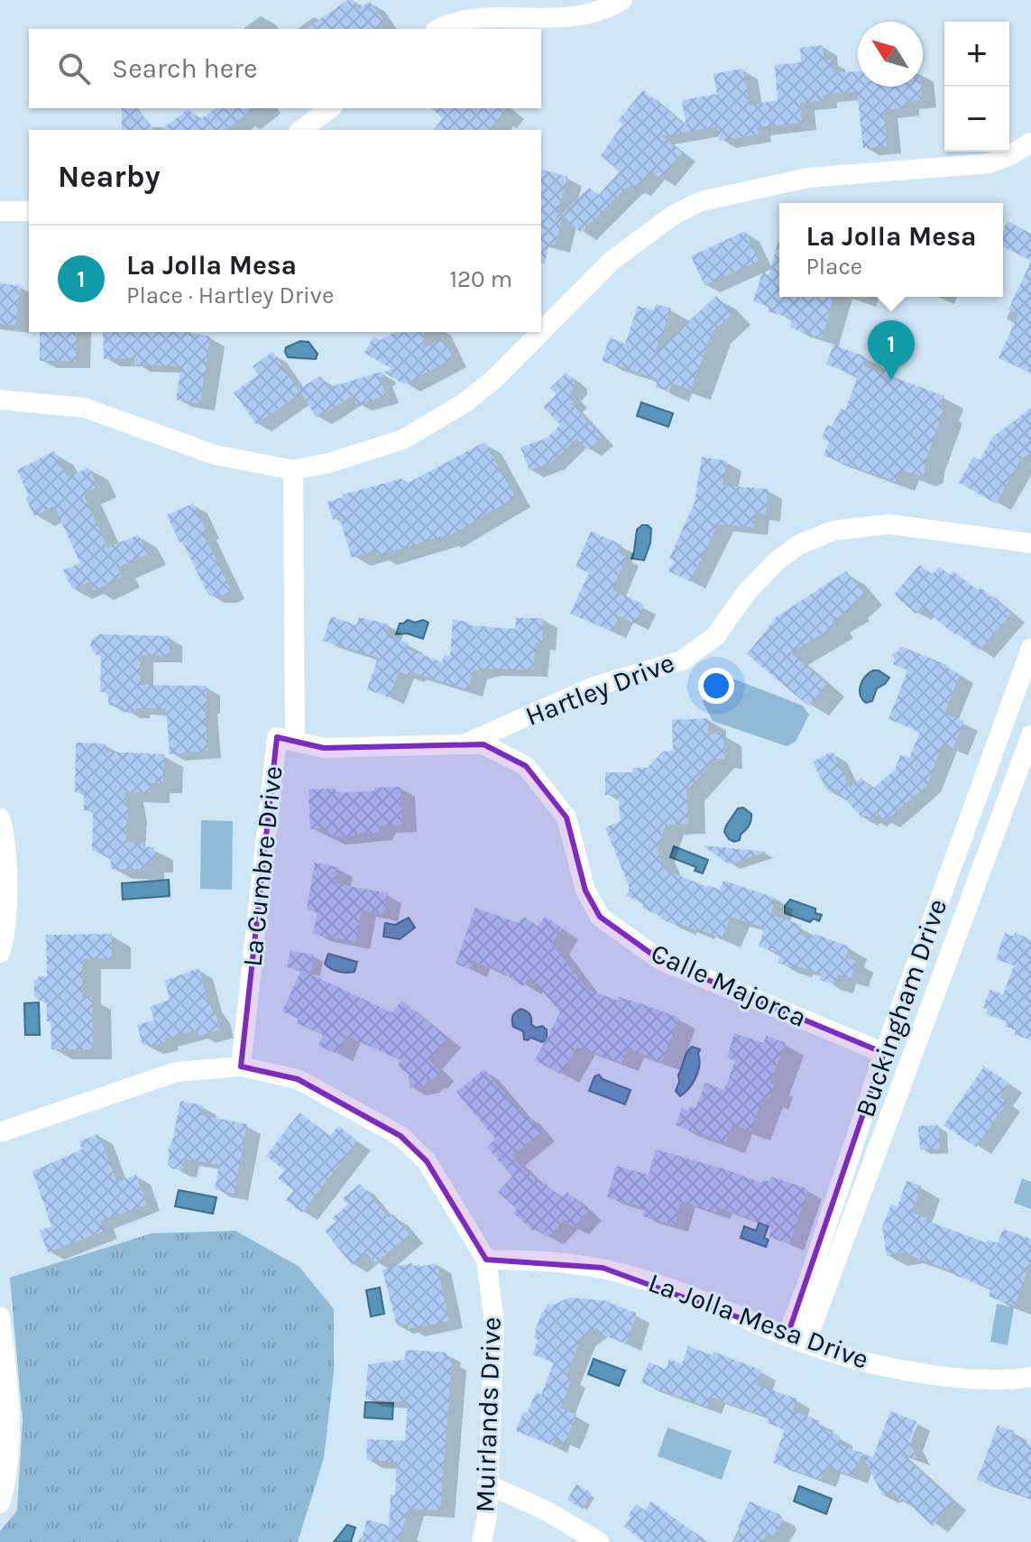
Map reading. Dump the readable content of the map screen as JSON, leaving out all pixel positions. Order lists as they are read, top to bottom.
{
  "streets": {
    "street": [
      "Hartley Drive",
      "La Cumbre Drive",
      "Calle Majorca",
      "Buckingham Drive",
      "La Jolla Mesa Drive",
      "Muirlands Drive"
    ]
  },
  "crossings": [
    ["Hartley Drive", "La Cumbre Drive"],
    ["Hartley Drive", "Calle Majorca"],
    ["La Cumbre Drive", "Muirlands Drive"],
    ["Calle Majorca", "Buckingham Drive"],
    ["Buckingham Drive", "La Jolla Mesa Drive"],
    ["La Jolla Mesa Drive", "Muirlands Drive"]
  ],
  "north": "top left",
  "page": {
    "map_buttons": ["+", "−"],
    "search": "Search here",
    "heading": "Nearby",
    "popup": ["La Jolla Mesa", "Place"],
    "list": [
      {
        "mark": "1",
        "name": "La Jolla Mesa",
        "note": "Place · Hartley Drive",
        "value": "120 m"
      }
    ],
    "pins": "1"
  }
}
